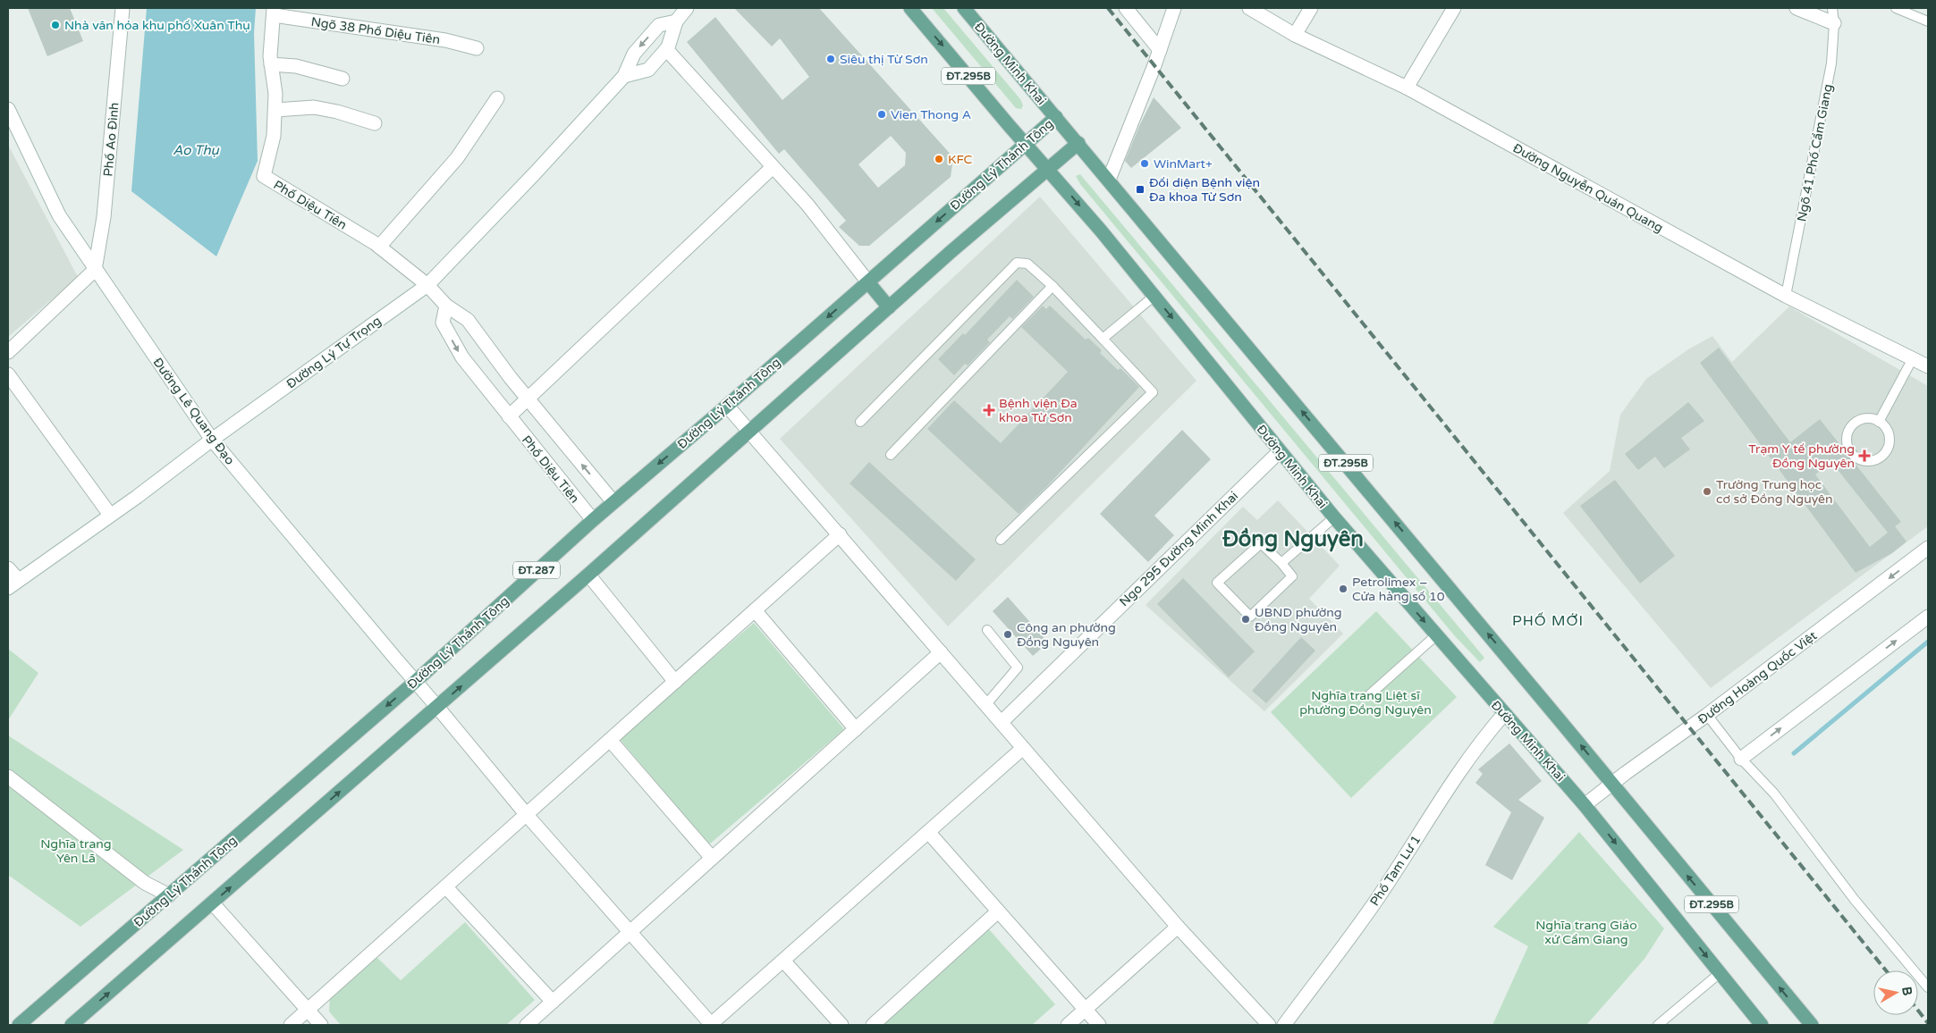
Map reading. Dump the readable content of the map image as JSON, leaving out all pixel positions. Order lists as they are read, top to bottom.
{
  "streets": {
    "main road": [
      "Đường Minh Khai",
      "ĐT.295B",
      "Đường Lý Thánh Tông",
      "ĐT.287"
    ],
    "street": [
      "Ngõ 38 Phố Diệu Tiên",
      "Phố Ao Đình",
      "Đường Nguyễn Quán Quang",
      "Phố Diệu Tiên",
      "Đường Lý Tự Trọng",
      "Đường Lê Quang Đạo",
      "Ngo 295 Đường Minh Khai",
      "Đường Hoàng Quốc Việt",
      "Phố Tam Lư 1"
    ],
    "lane": ["Ngõ 41 Phố Cẩm Giang"]
  },
  "crossings": [
    ["Ngõ 38 Phố Diệu Tiên", "Phố Diệu Tiên"],
    ["Đường Minh Khai", "Đường Lý Thánh Tông"],
    ["Đường Minh Khai", "Ngo 295 Đường Minh Khai"],
    ["Đường Minh Khai", "ĐT.287"],
    ["Đường Minh Khai", "Đường Hoàng Quốc Việt"],
    ["Đường Minh Khai", "Phố Tam Lư 1"],
    ["Phố Ao Đình", "Đường Lê Quang Đạo"],
    ["Ngõ 41 Phố Cẩm Giang", "Đường Nguyễn Quán Quang"],
    ["Đường Lý Thánh Tông", "Phố Diệu Tiên"],
    ["Đường Lý Thánh Tông", "Đường Lê Quang Đạo"],
    ["Phố Diệu Tiên", "Đường Lý Tự Trọng"],
    ["Đường Lý Tự Trọng", "Đường Lê Quang Đạo"],
    ["Đường Lê Quang Đạo", "ĐT.287"]
  ],
  "districts": ["Đồng Nguyên", "PHỐ MỚI"],
  "water": ["Ao Thụ"],
  "parks": ["Nghĩa trang Liệt sĩ phường Đồng Nguyên", "Nghĩa trang Yên Lã", "Nghĩa trang Giáo xứ Cẩm Giang"],
  "places": {
    "other": [
      "Nhà văn hóa khu phố Xuân Thụ",
      "Siêu thị Từ Sơn",
      "Vien Thong A",
      "KFC",
      "WinMart+",
      "Trường Trung học cơ sở Đồng Nguyên",
      "Petrolimex – Cửa hàng số 10",
      "UBND phường Đồng Nguyên",
      "Công an phường Đồng Nguyên"
    ],
    "transit": ["Đối diện Bệnh viện Đa khoa Từ Sơn"],
    "health": ["Bệnh viện Đa khoa Từ Sơn", "Trạm Y tế phường Đồng Nguyên"]
  },
  "north": "right"
}
